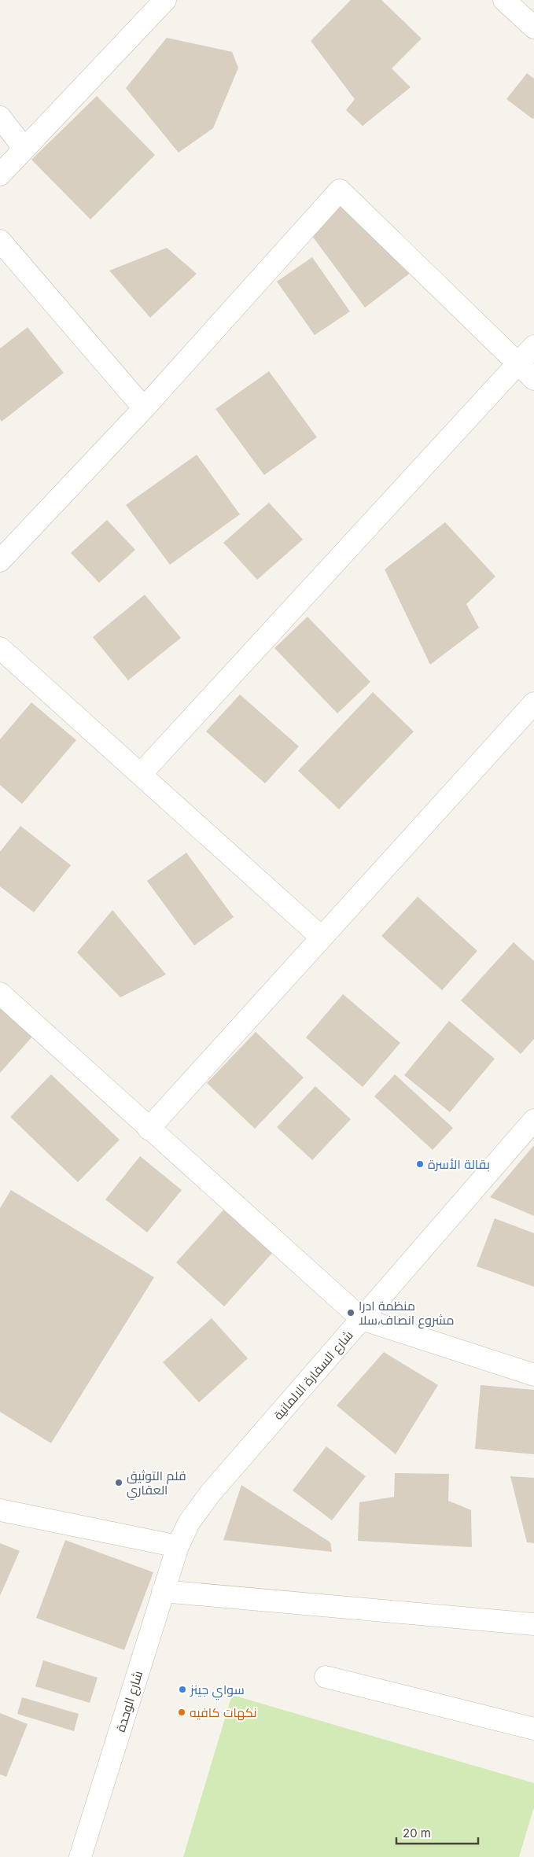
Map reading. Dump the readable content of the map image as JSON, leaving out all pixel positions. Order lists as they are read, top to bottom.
{
  "streets": {
    "street": ["شارع السفارة الالمانية", "شارع الوحدة"]
  },
  "crossings": [
    ["شارع السفارة الالمانية", "شارع الوحدة"]
  ],
  "places": [
    "بقالة الأسرة",
    "منظمة ادرا مشروع انصاف،سلا",
    "قلم التوثيق العقاري",
    "سواي جينز",
    "نكهات كافيه"
  ],
  "scale_bar": "20 m"
}
